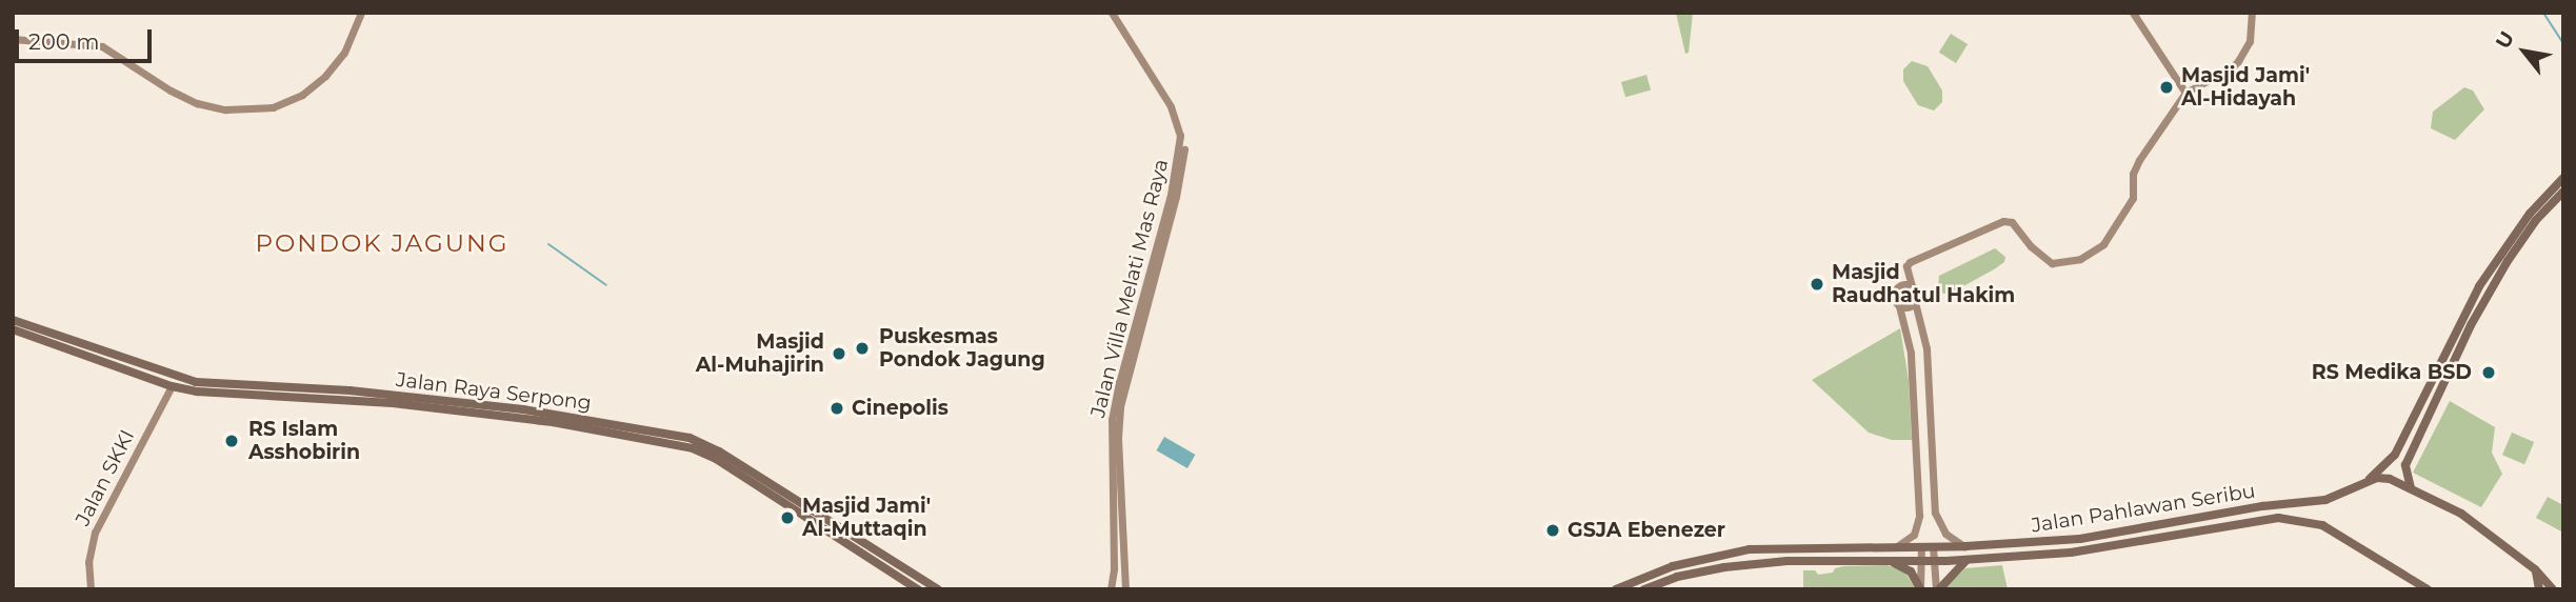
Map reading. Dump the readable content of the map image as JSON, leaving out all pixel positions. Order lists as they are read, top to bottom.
{
  "streets": {
    "main road": ["Jalan Raya Serpong", "Jalan Pahlawan Seribu"],
    "street": ["Jalan Villa Melati Mas Raya", "Jalan SKKI"]
  },
  "crossings": [
    ["Jalan Raya Serpong", "Jalan SKKI"]
  ],
  "districts": ["PONDOK JAGUNG"],
  "places": [
    "Masjid Jami' Al-Hidayah",
    "Masjid Raudhatul Hakim",
    "Puskesmas Pondok Jagung",
    "Masjid Al-Muhajirin",
    "RS Medika BSD",
    "Cinepolis",
    "RS Islam Asshobirin",
    "Masjid Jami' Al-Muttaqin",
    "GSJA Ebenezer"
  ],
  "scale_bar": "200 m",
  "north": "top left"
}
